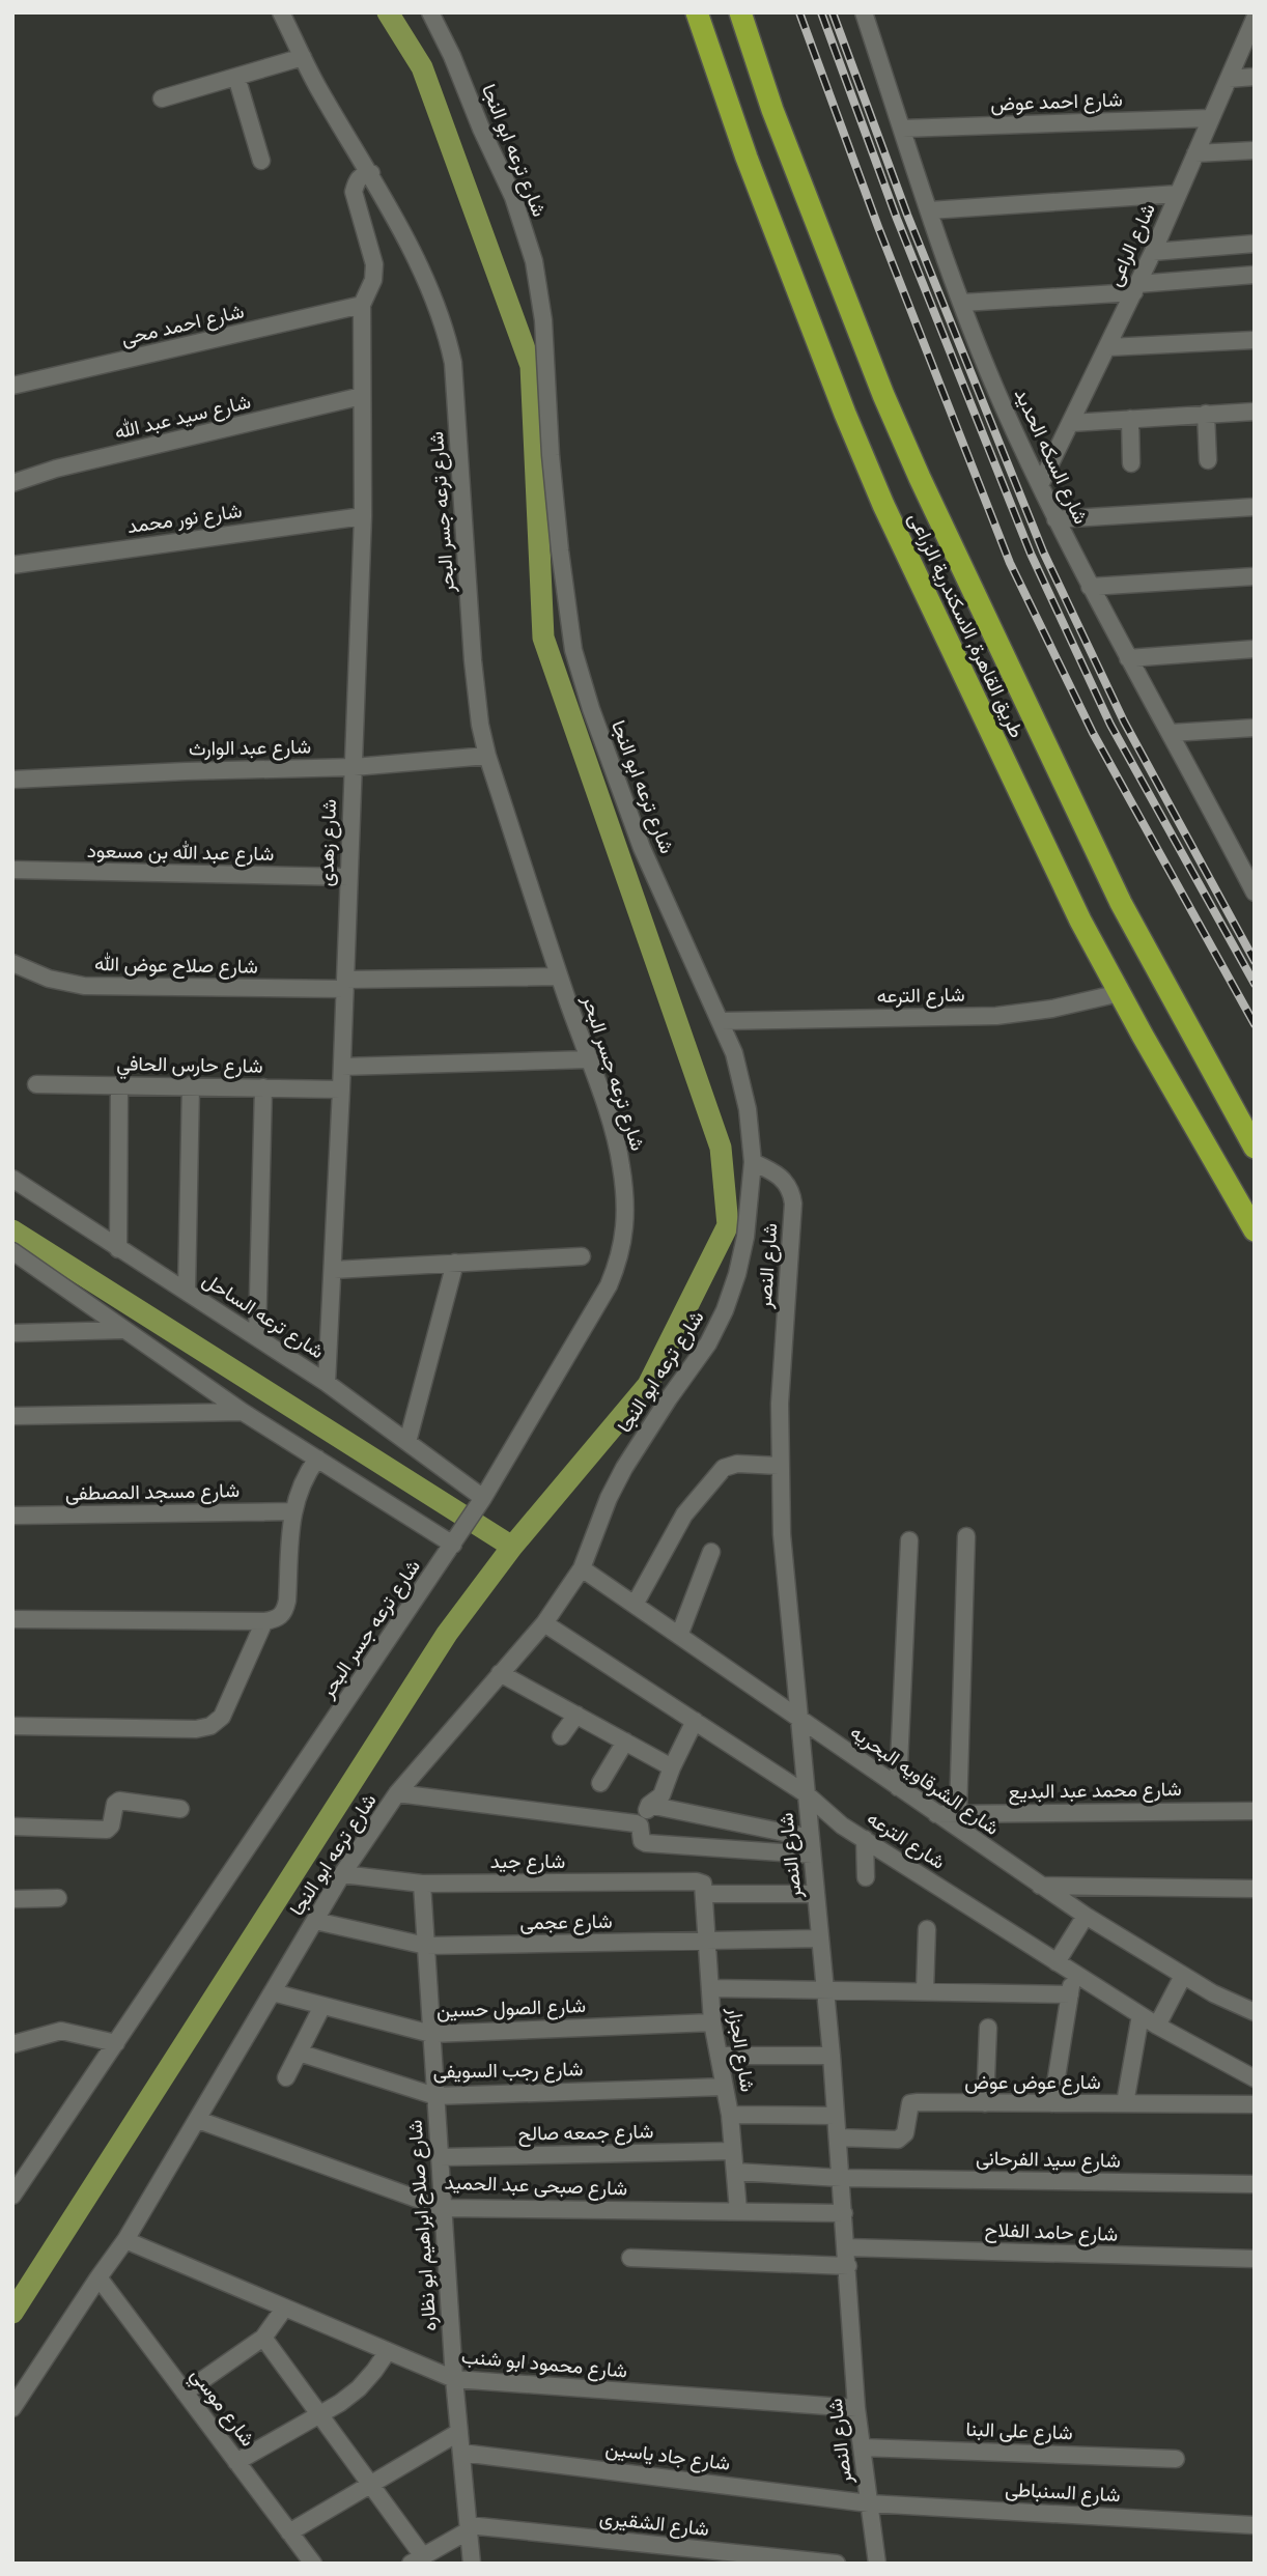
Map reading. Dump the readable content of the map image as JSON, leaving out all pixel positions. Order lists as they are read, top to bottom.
{
  "streets": {
    "highway": ["طريق القاهرة, الاسكندرية الزراعى"],
    "street": [
      "شارع احمد عوض",
      "شارع ترعه ابو النجا",
      "شارع الراعى",
      "شارع احمد محى",
      "شارع سيد عبد الله",
      "شارع السكه الحديد",
      "شارع ترعه جسر البحر",
      "شارع نور محمد",
      "شارع عبد الوارث",
      "شارع زهدى",
      "شارع عبد الله بن مسعود",
      "شارع صلاح عوض الله",
      "شارع الترعه",
      "شارع حارس الحافي",
      "شارع النصر",
      "شارع ترعه الساحل",
      "شارع مسجد المصطفى",
      "شارع الشرقاويه البحريه",
      "شارع محمد عبد البديع",
      "شارع جيد",
      "شارع عجمى",
      "شارع الصول حسين",
      "شارع الجزار",
      "شارع رجب السويفى",
      "شارع عوض عوض",
      "شارع جمعه صالح",
      "شارع سيد الفرحانى",
      "شارع صبحى عبد الحميد",
      "شارع صلاح ابراهيم ابو نظاره",
      "شارع حامد الفلاح",
      "شارع محمود ابو شنب",
      "شارع موسي",
      "شارع على البنا",
      "شارع جاد ياسين",
      "شارع السنباطى",
      "شارع الشقيرى"
    ]
  },
  "crossings": [
    ["شارع احمد عوض", "شارع الراعى"],
    ["شارع احمد عوض", "شارع السكه الحديد"],
    ["شارع ترعه ابو النجا", "شارع الترعه"],
    ["شارع ترعه ابو النجا", "شارع النصر"],
    ["شارع ترعه ابو النجا", "شارع الشرقاويه البحريه"],
    ["شارع ترعه ابو النجا", "شارع جيد"],
    ["شارع ترعه ابو النجا", "شارع عجمى"],
    ["شارع ترعه ابو النجا", "شارع الصول حسين"],
    ["شارع ترعه ابو النجا", "شارع صبحى عبد الحميد"],
    ["شارع ترعه ابو النجا", "شارع محمود ابو شنب"],
    ["شارع ترعه ابو النجا", "شارع موسي"],
    ["شارع الراعى", "شارع السكه الحديد"],
    ["شارع احمد محى", "شارع زهدى"],
    ["شارع سيد عبد الله", "شارع زهدى"],
    ["شارع ترعه جسر البحر", "شارع عبد الوارث"],
    ["شارع ترعه جسر البحر", "شارع زهدى"],
    ["شارع ترعه جسر البحر", "شارع صلاح عوض الله"],
    ["شارع ترعه جسر البحر", "شارع ترعه الساحل"],
    ["شارع نور محمد", "شارع زهدى"],
    ["طريق القاهرة, الاسكندرية الزراعى", "شارع الترعه"],
    ["شارع عبد الوارث", "شارع زهدى"],
    ["شارع زهدى", "شارع عبد الله بن مسعود"],
    ["شارع زهدى", "شارع صلاح عوض الله"],
    ["شارع زهدى", "شارع حارس الحافي"],
    ["شارع زهدى", "شارع ترعه الساحل"],
    ["شارع الترعه", "شارع النصر"],
    ["شارع النصر", "شارع الشرقاويه البحريه"],
    ["شارع النصر", "شارع عجمى"],
    ["شارع النصر", "شارع عوض عوض"],
    ["شارع النصر", "شارع سيد الفرحانى"],
    ["شارع النصر", "شارع صبحى عبد الحميد"],
    ["شارع النصر", "شارع حامد الفلاح"],
    ["شارع النصر", "شارع محمود ابو شنب"],
    ["شارع النصر", "شارع على البنا"],
    ["شارع النصر", "شارع جاد ياسين"],
    ["شارع النصر", "شارع السنباطى"],
    ["شارع الشرقاويه البحريه", "شارع محمد عبد البديع"],
    ["شارع جيد", "شارع الجزار"],
    ["شارع جيد", "شارع صلاح ابراهيم ابو نظاره"],
    ["شارع عجمى", "شارع الجزار"],
    ["شارع عجمى", "شارع صلاح ابراهيم ابو نظاره"],
    ["شارع الصول حسين", "شارع الجزار"],
    ["شارع الصول حسين", "شارع صلاح ابراهيم ابو نظاره"],
    ["شارع الجزار", "شارع رجب السويفى"],
    ["شارع الجزار", "شارع جمعه صالح"],
    ["شارع الجزار", "شارع سيد الفرحانى"],
    ["شارع الجزار", "شارع صبحى عبد الحميد"],
    ["شارع رجب السويفى", "شارع صلاح ابراهيم ابو نظاره"],
    ["شارع جمعه صالح", "شارع صلاح ابراهيم ابو نظاره"],
    ["شارع صبحى عبد الحميد", "شارع صلاح ابراهيم ابو نظاره"],
    ["شارع صلاح ابراهيم ابو نظاره", "شارع محمود ابو شنب"],
    ["شارع صلاح ابراهيم ابو نظاره", "شارع جاد ياسين"],
    ["شارع صلاح ابراهيم ابو نظاره", "شارع الشقيرى"],
    ["شارع جاد ياسين", "شارع السنباطى"]
  ]
}
